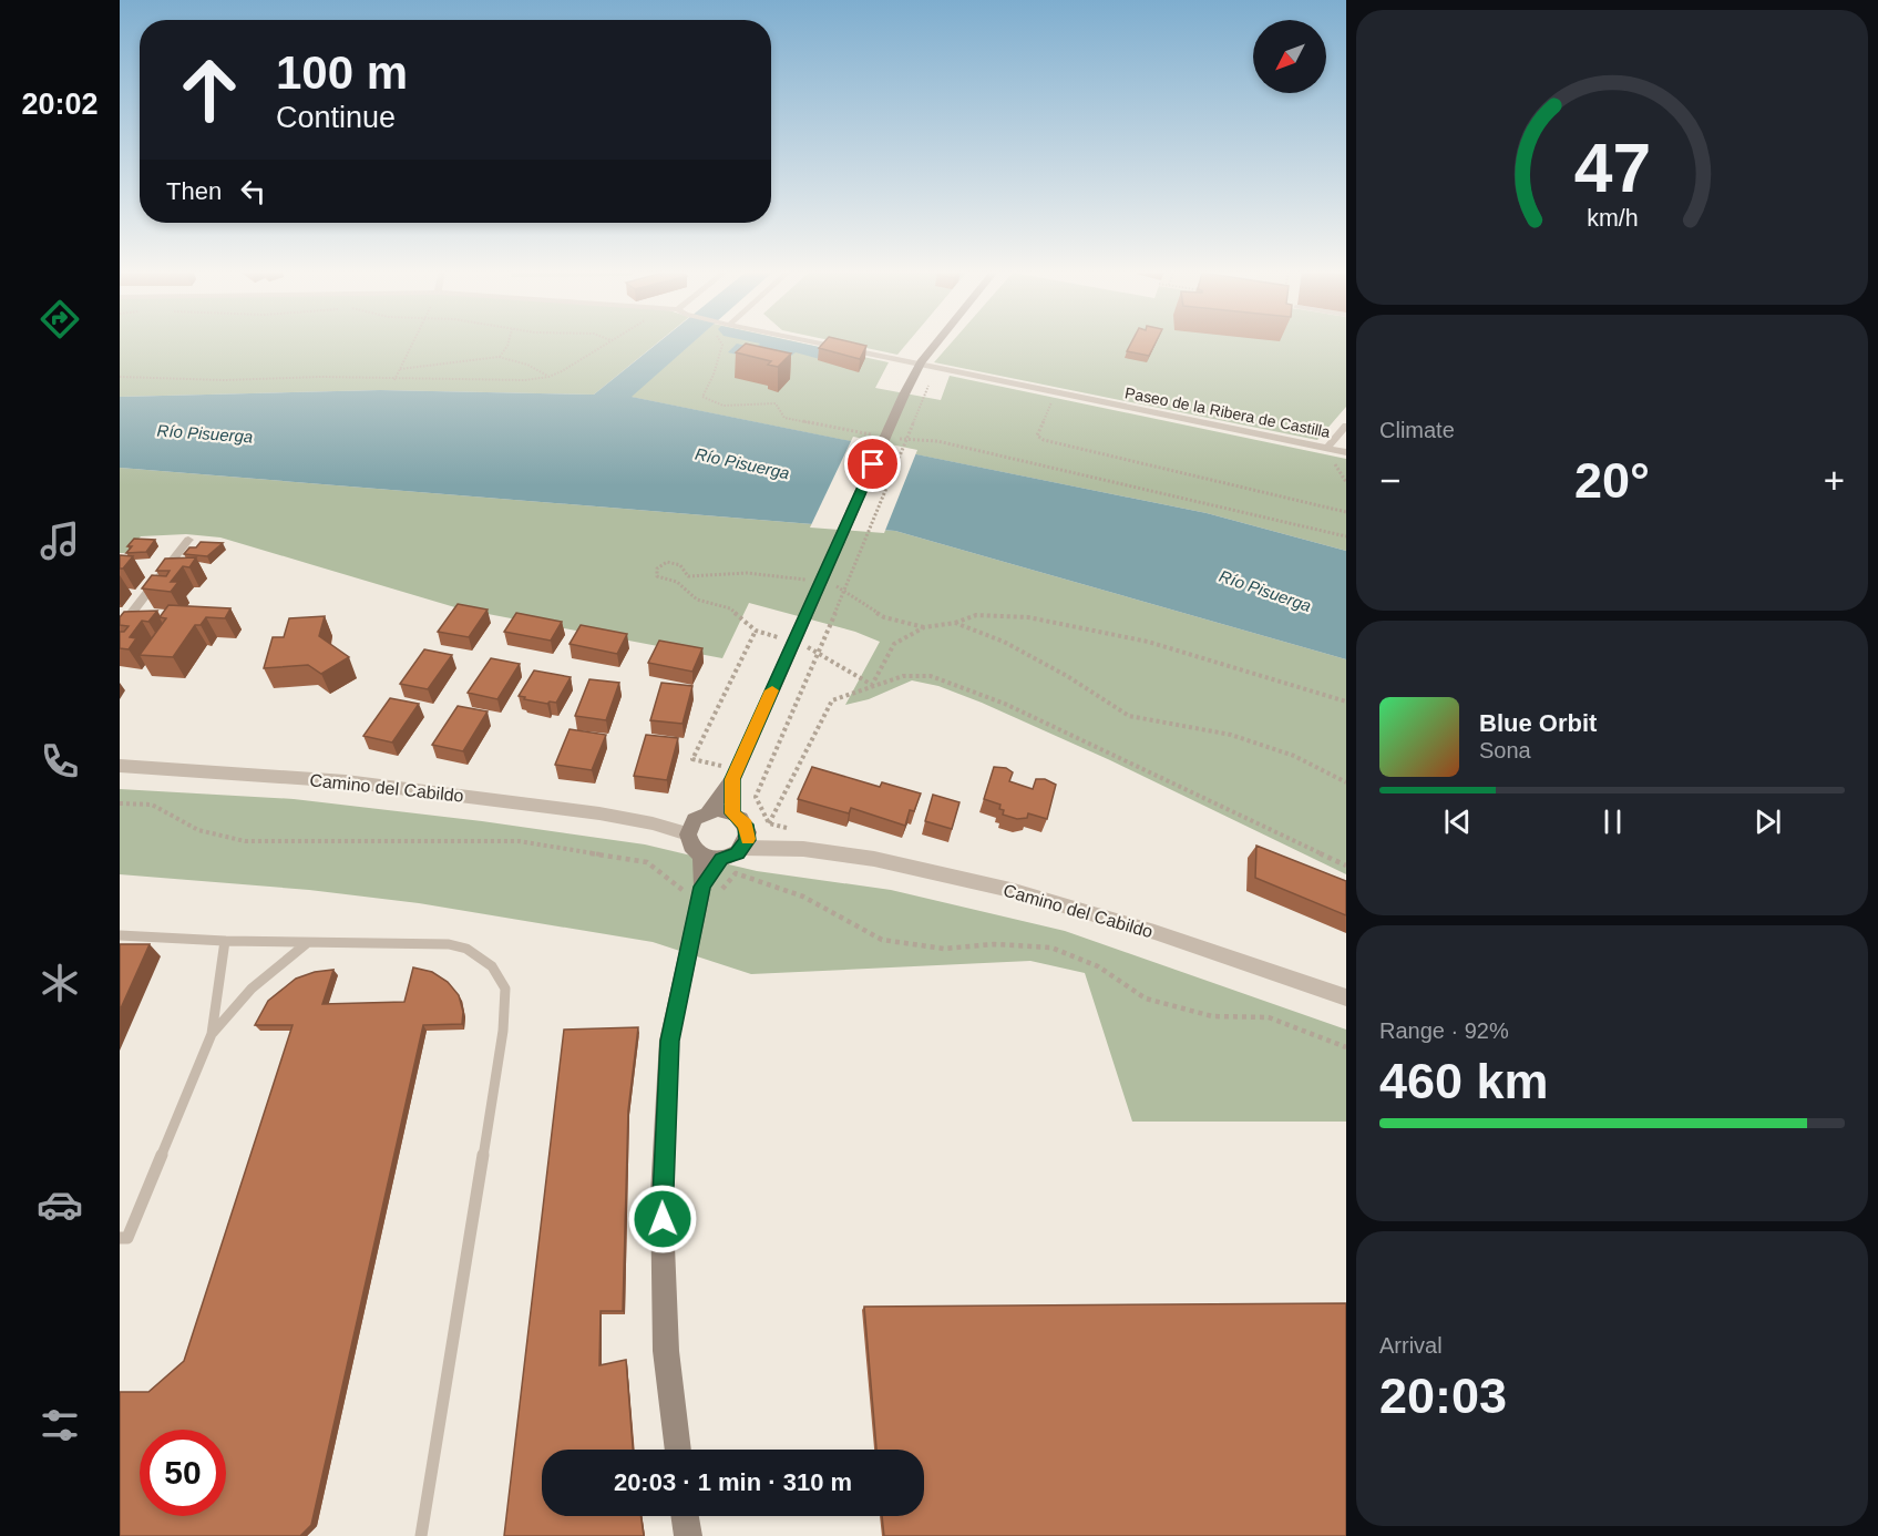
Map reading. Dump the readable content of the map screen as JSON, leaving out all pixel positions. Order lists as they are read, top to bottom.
{
  "streets": {
    "street": ["Paseo de la Ribera de Castilla", "Camino del Cabildo"]
  },
  "water": ["Río Pisuerga"],
  "north": "bottom left",
  "page": {
    "tabs": "20:02",
    "turn": ["100 m", "Continue"],
    "then": "Then",
    "tile": [
      "Climate",
      ["Range · 92%", "460 km"],
      ["Arrival", "20:03"]
    ],
    "heat": ["−", "20°", "+"],
    "song": ["Blue Orbit", "Sona"],
    "limit": "50",
    "trip": "20:03 · 1 min · 310 m",
    "gauge": ["47", "km/h"]
  }
}
